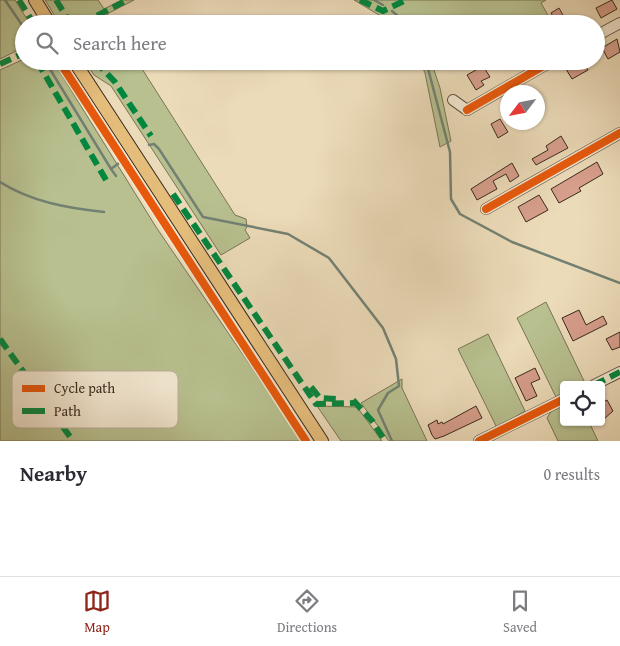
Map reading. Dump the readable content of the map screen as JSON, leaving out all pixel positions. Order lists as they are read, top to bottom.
{
  "legend": ["Cycle path", "Path"],
  "north": "bottom left",
  "page": {
    "search": "Search here",
    "heading": ["Nearby", "0 results"],
    "nav": ["Map", "Directions", "Saved"]
  }
}
